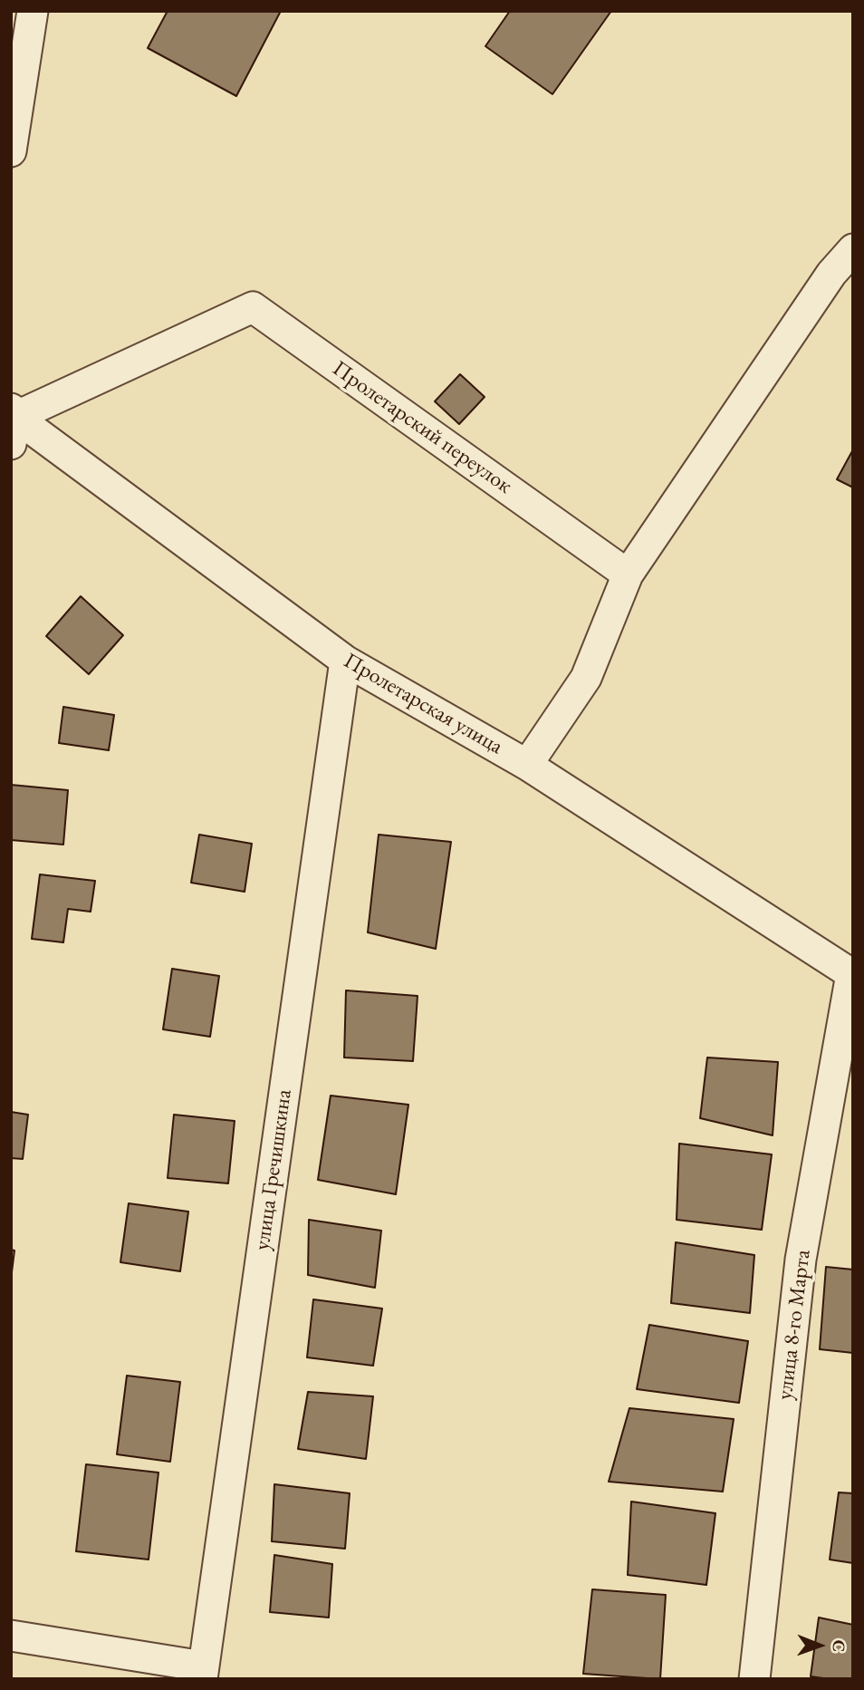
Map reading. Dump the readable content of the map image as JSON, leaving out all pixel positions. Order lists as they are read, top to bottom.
{
  "streets": {
    "street": [
      "Пролетарский переулок",
      "Пролетарская улица",
      "улица Гречишкина",
      "улица 8-го Марта"
    ]
  },
  "crossings": [
    ["Пролетарский переулок", "Пролетарская улица"],
    ["Пролетарская улица", "улица Гречишкина"],
    ["Пролетарская улица", "улица 8-го Марта"]
  ],
  "north": "right"
}
